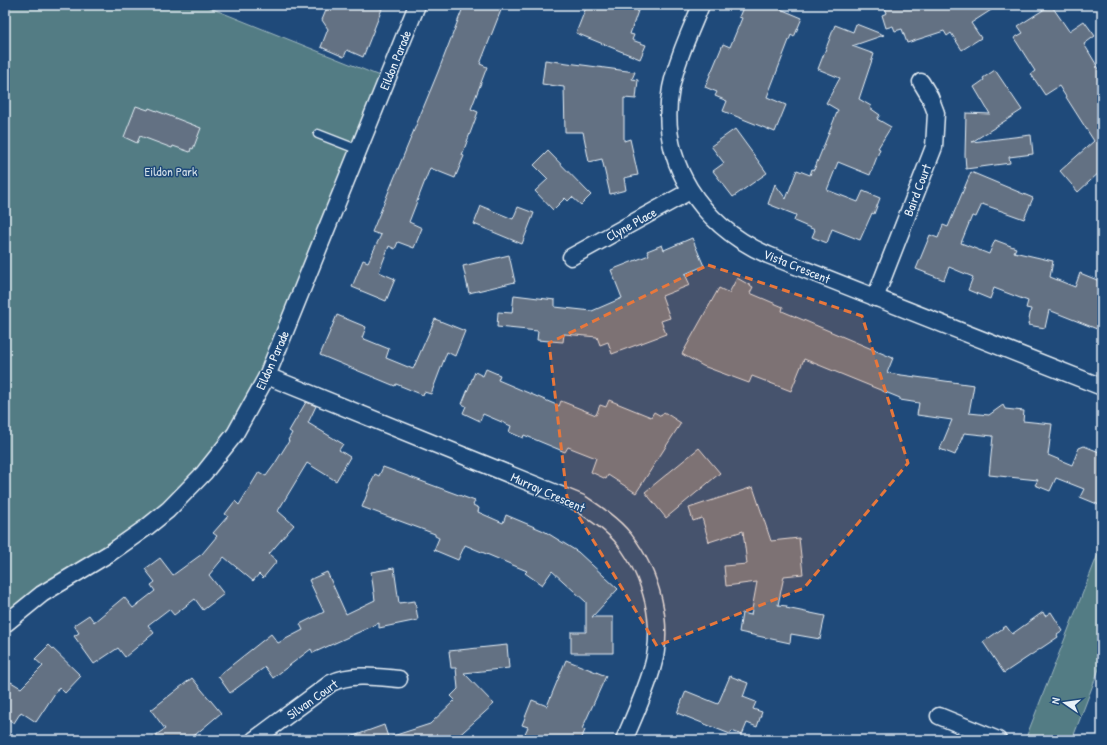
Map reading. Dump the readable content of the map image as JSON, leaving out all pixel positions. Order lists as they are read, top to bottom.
{
  "streets": {
    "street": [
      "Eildon Parade",
      "Baird Court",
      "Clyne Place",
      "Vista Crescent",
      "Murray Crescent",
      "Silvan Court"
    ]
  },
  "crossings": [
    ["Eildon Parade", "Murray Crescent"],
    ["Baird Court", "Vista Crescent"],
    ["Clyne Place", "Vista Crescent"]
  ],
  "parks": ["Eildon Park"],
  "north": "left"
}
